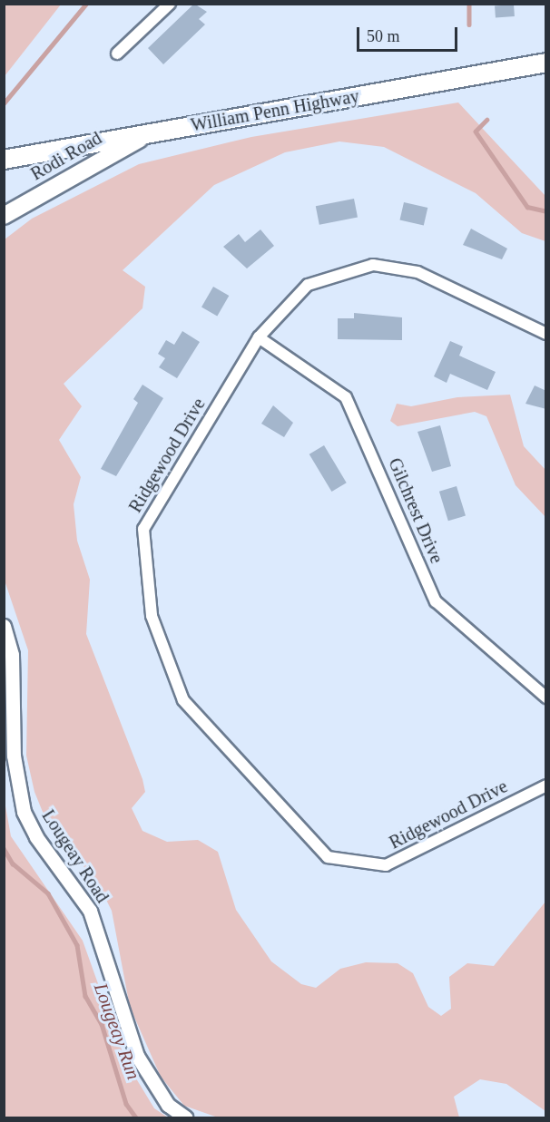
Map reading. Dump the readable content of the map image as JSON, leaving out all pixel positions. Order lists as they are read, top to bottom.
{
  "streets": {
    "highway": ["William Penn Highway"],
    "main road": ["Rodi Road"],
    "street": ["Ridgewood Drive", "Gilchrest Drive", "Lougeay Road"]
  },
  "crossings": [
    ["William Penn Highway", "Rodi Road"],
    ["Ridgewood Drive", "Gilchrest Drive"]
  ],
  "water": ["Lougeay Run"],
  "scale_bar": "50 m"
}
